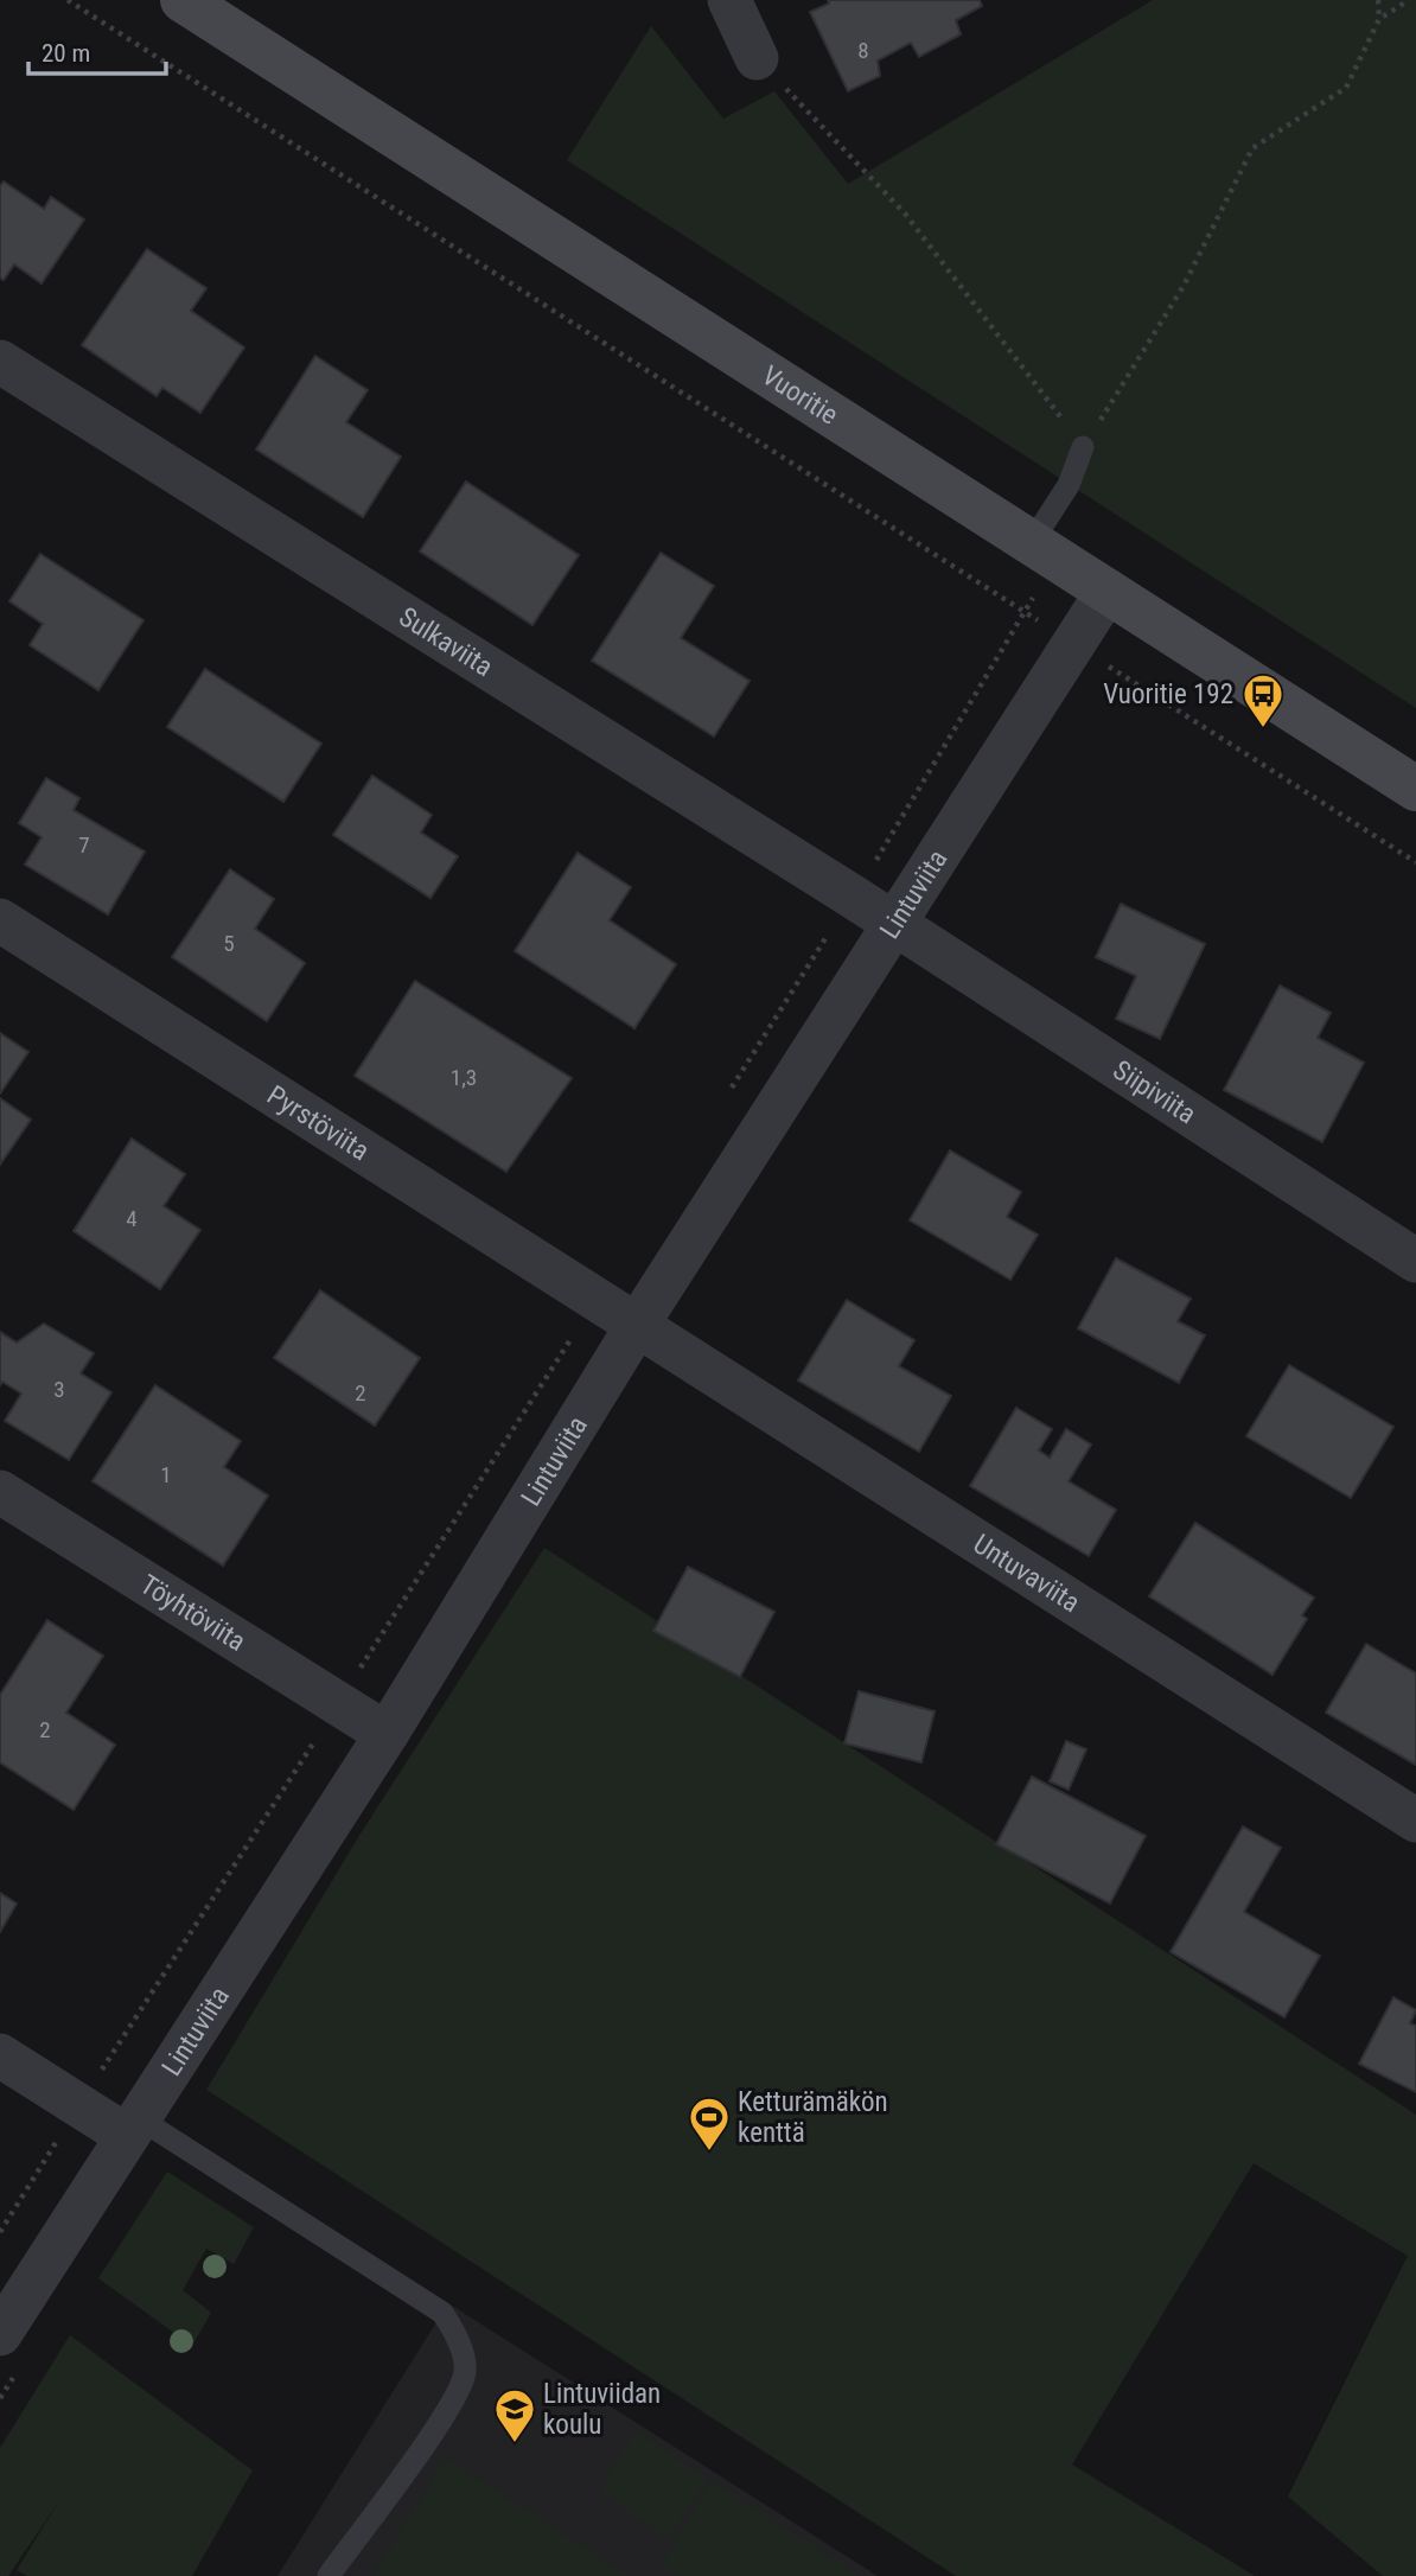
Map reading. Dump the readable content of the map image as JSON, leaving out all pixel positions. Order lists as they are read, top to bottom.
{
  "streets": {
    "street": [
      "Vuoritie",
      "Sulkaviita",
      "Lintuviita",
      "Siipiviita",
      "Pyrstöviita",
      "Untuvaviita",
      "Töyhtöviita"
    ]
  },
  "crossings": [
    ["Vuoritie", "Lintuviita"],
    ["Sulkaviita", "Lintuviita"],
    ["Sulkaviita", "Siipiviita"],
    ["Lintuviita", "Siipiviita"],
    ["Lintuviita", "Pyrstöviita"],
    ["Lintuviita", "Untuvaviita"],
    ["Lintuviita", "Töyhtöviita"],
    ["Pyrstöviita", "Untuvaviita"]
  ],
  "places": {
    "bus stop": ["Vuoritie 192"],
    "sports": ["Ketturämäkön kenttä"],
    "school or university": ["Lintuviidan koulu"]
  },
  "house_numbers": [
    "8",
    "7",
    "5",
    "1,3",
    "4",
    "3",
    "2",
    "1",
    "2"
  ],
  "scale_bar": "20 m"
}
